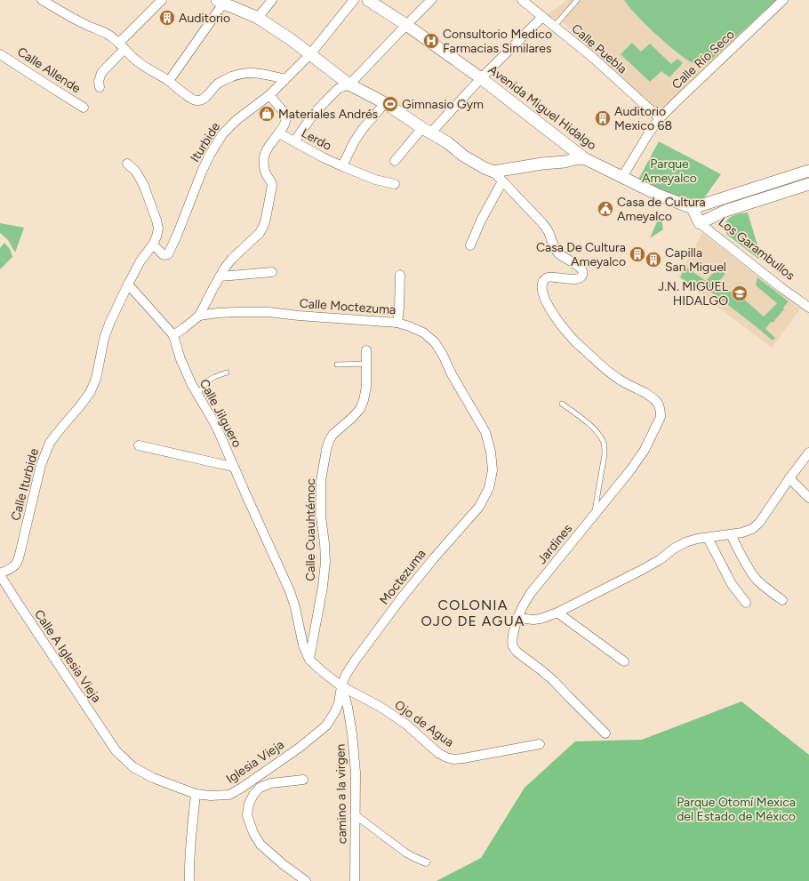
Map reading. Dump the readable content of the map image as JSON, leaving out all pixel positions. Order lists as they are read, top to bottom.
{
  "streets": {
    "street": [
      "Calle Puebla",
      "Calle Río Seco",
      "Calle Allende",
      "Avenida Miguel Hidalgo",
      "Lerdo",
      "Iturbide",
      "Los Garambullos",
      "Calle Moctezuma",
      "Calle Jilguero",
      "Calle Iturbide",
      "Calle Cuauhtémoc",
      "Jardines",
      "Moctezuma",
      "Calle A Iglesia Vieja",
      "Ojo de Agua",
      "Iglesia Vieja",
      "camino a la virgen"
    ]
  },
  "crossings": [
    ["Calle Puebla", "Calle Río Seco"],
    ["Calle Río Seco", "Avenida Miguel Hidalgo"],
    ["Avenida Miguel Hidalgo", "Los Garambullos"],
    ["Calle Moctezuma", "Moctezuma"],
    ["Calle Jilguero", "Calle Cuauhtémoc"],
    ["Calle Jilguero", "Moctezuma"],
    ["Calle Jilguero", "Ojo de Agua"],
    ["Calle Jilguero", "Iglesia Vieja"],
    ["Calle Jilguero", "camino a la virgen"],
    ["Calle Iturbide", "Calle A Iglesia Vieja"],
    ["Moctezuma", "Ojo de Agua"],
    ["Moctezuma", "Iglesia Vieja"],
    ["Moctezuma", "camino a la virgen"],
    ["Calle A Iglesia Vieja", "Iglesia Vieja"],
    ["Ojo de Agua", "Iglesia Vieja"],
    ["Ojo de Agua", "camino a la virgen"],
    ["Iglesia Vieja", "camino a la virgen"]
  ],
  "districts": ["COLONIA OJO DE AGUA"],
  "parks": ["Parque Ameyalco", "Parque Otomí Mexica del Estado de México"],
  "places": {
    "building": [
      "Auditorio",
      "Auditorio Mexico 68",
      "Casa De Cultura Ameyalco",
      "Capilla San Miguel"
    ],
    "hospital": ["Consultorio Medico Farmacias Similares"],
    "sports": ["Gimnasio Gym"],
    "shop": ["Materiales Andrés"],
    "public building": ["Casa de Cultura Ameyalco"],
    "school or university": ["J.N. MIGUEL HIDALGO"]
  }
}
